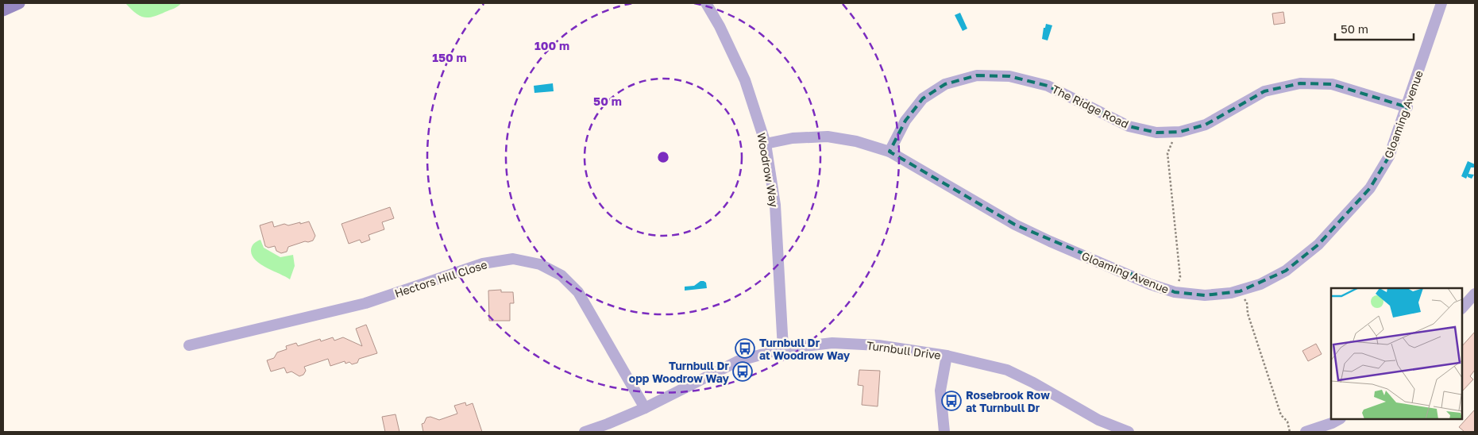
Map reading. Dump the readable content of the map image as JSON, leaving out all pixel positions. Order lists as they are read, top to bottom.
{
  "streets": {
    "street": [
      "The Ridge Road",
      "Gloaming Avenue",
      "Woodrow Way",
      "Hectors Hill Close",
      "Turnbull Drive"
    ]
  },
  "crossings": [
    ["The Ridge Road", "Gloaming Avenue"],
    ["Gloaming Avenue", "Woodrow Way"],
    ["Woodrow Way", "Turnbull Drive"],
    ["Hectors Hill Close", "Turnbull Drive"]
  ],
  "places": {
    "bus stop": ["Turnbull Dr at Woodrow Way", "Turnbull Dr opp Woodrow Way", "Rosebrook Row at Turnbull Dr"]
  },
  "scale_bar": "50 m",
  "rings": ["100 m", "150 m", "50 m"]
}
